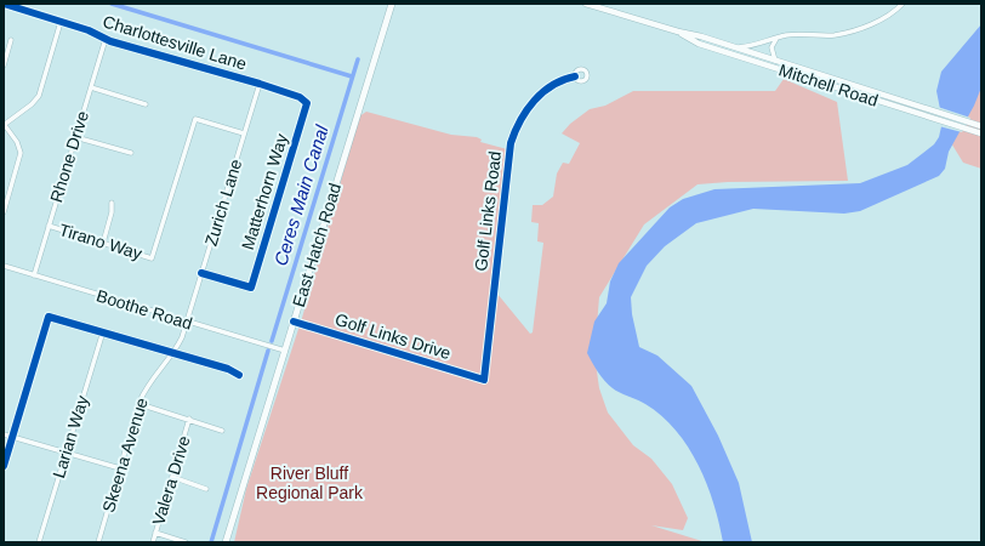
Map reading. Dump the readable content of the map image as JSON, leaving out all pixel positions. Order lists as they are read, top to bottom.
{
  "streets": {
    "main road": ["Mitchell Road", "East Hatch Road"],
    "street": [
      "Charlottesville Lane",
      "Rhone Drive",
      "Matterhorn Way",
      "Zurich Lane",
      "Golf Links Road",
      "Tirano Way",
      "Boothe Road",
      "Golf Links Drive",
      "Larian Way",
      "Skeena Avenue",
      "Valera Drive"
    ]
  },
  "crossings": [
    ["Charlottesville Lane", "Rhone Drive"],
    ["Charlottesville Lane", "Matterhorn Way"],
    ["Charlottesville Lane", "Zurich Lane"],
    ["Rhone Drive", "Tirano Way"],
    ["Rhone Drive", "Boothe Road"],
    ["Matterhorn Way", "Zurich Lane"],
    ["Zurich Lane", "Tirano Way"],
    ["Zurich Lane", "Boothe Road"],
    ["Zurich Lane", "Skeena Avenue"],
    ["Golf Links Road", "Golf Links Drive"],
    ["East Hatch Road", "Boothe Road"],
    ["East Hatch Road", "Golf Links Drive"],
    ["Boothe Road", "Skeena Avenue"]
  ],
  "water": ["Ceres Main Canal"],
  "parks": ["River Bluff Regional Park"]
}
